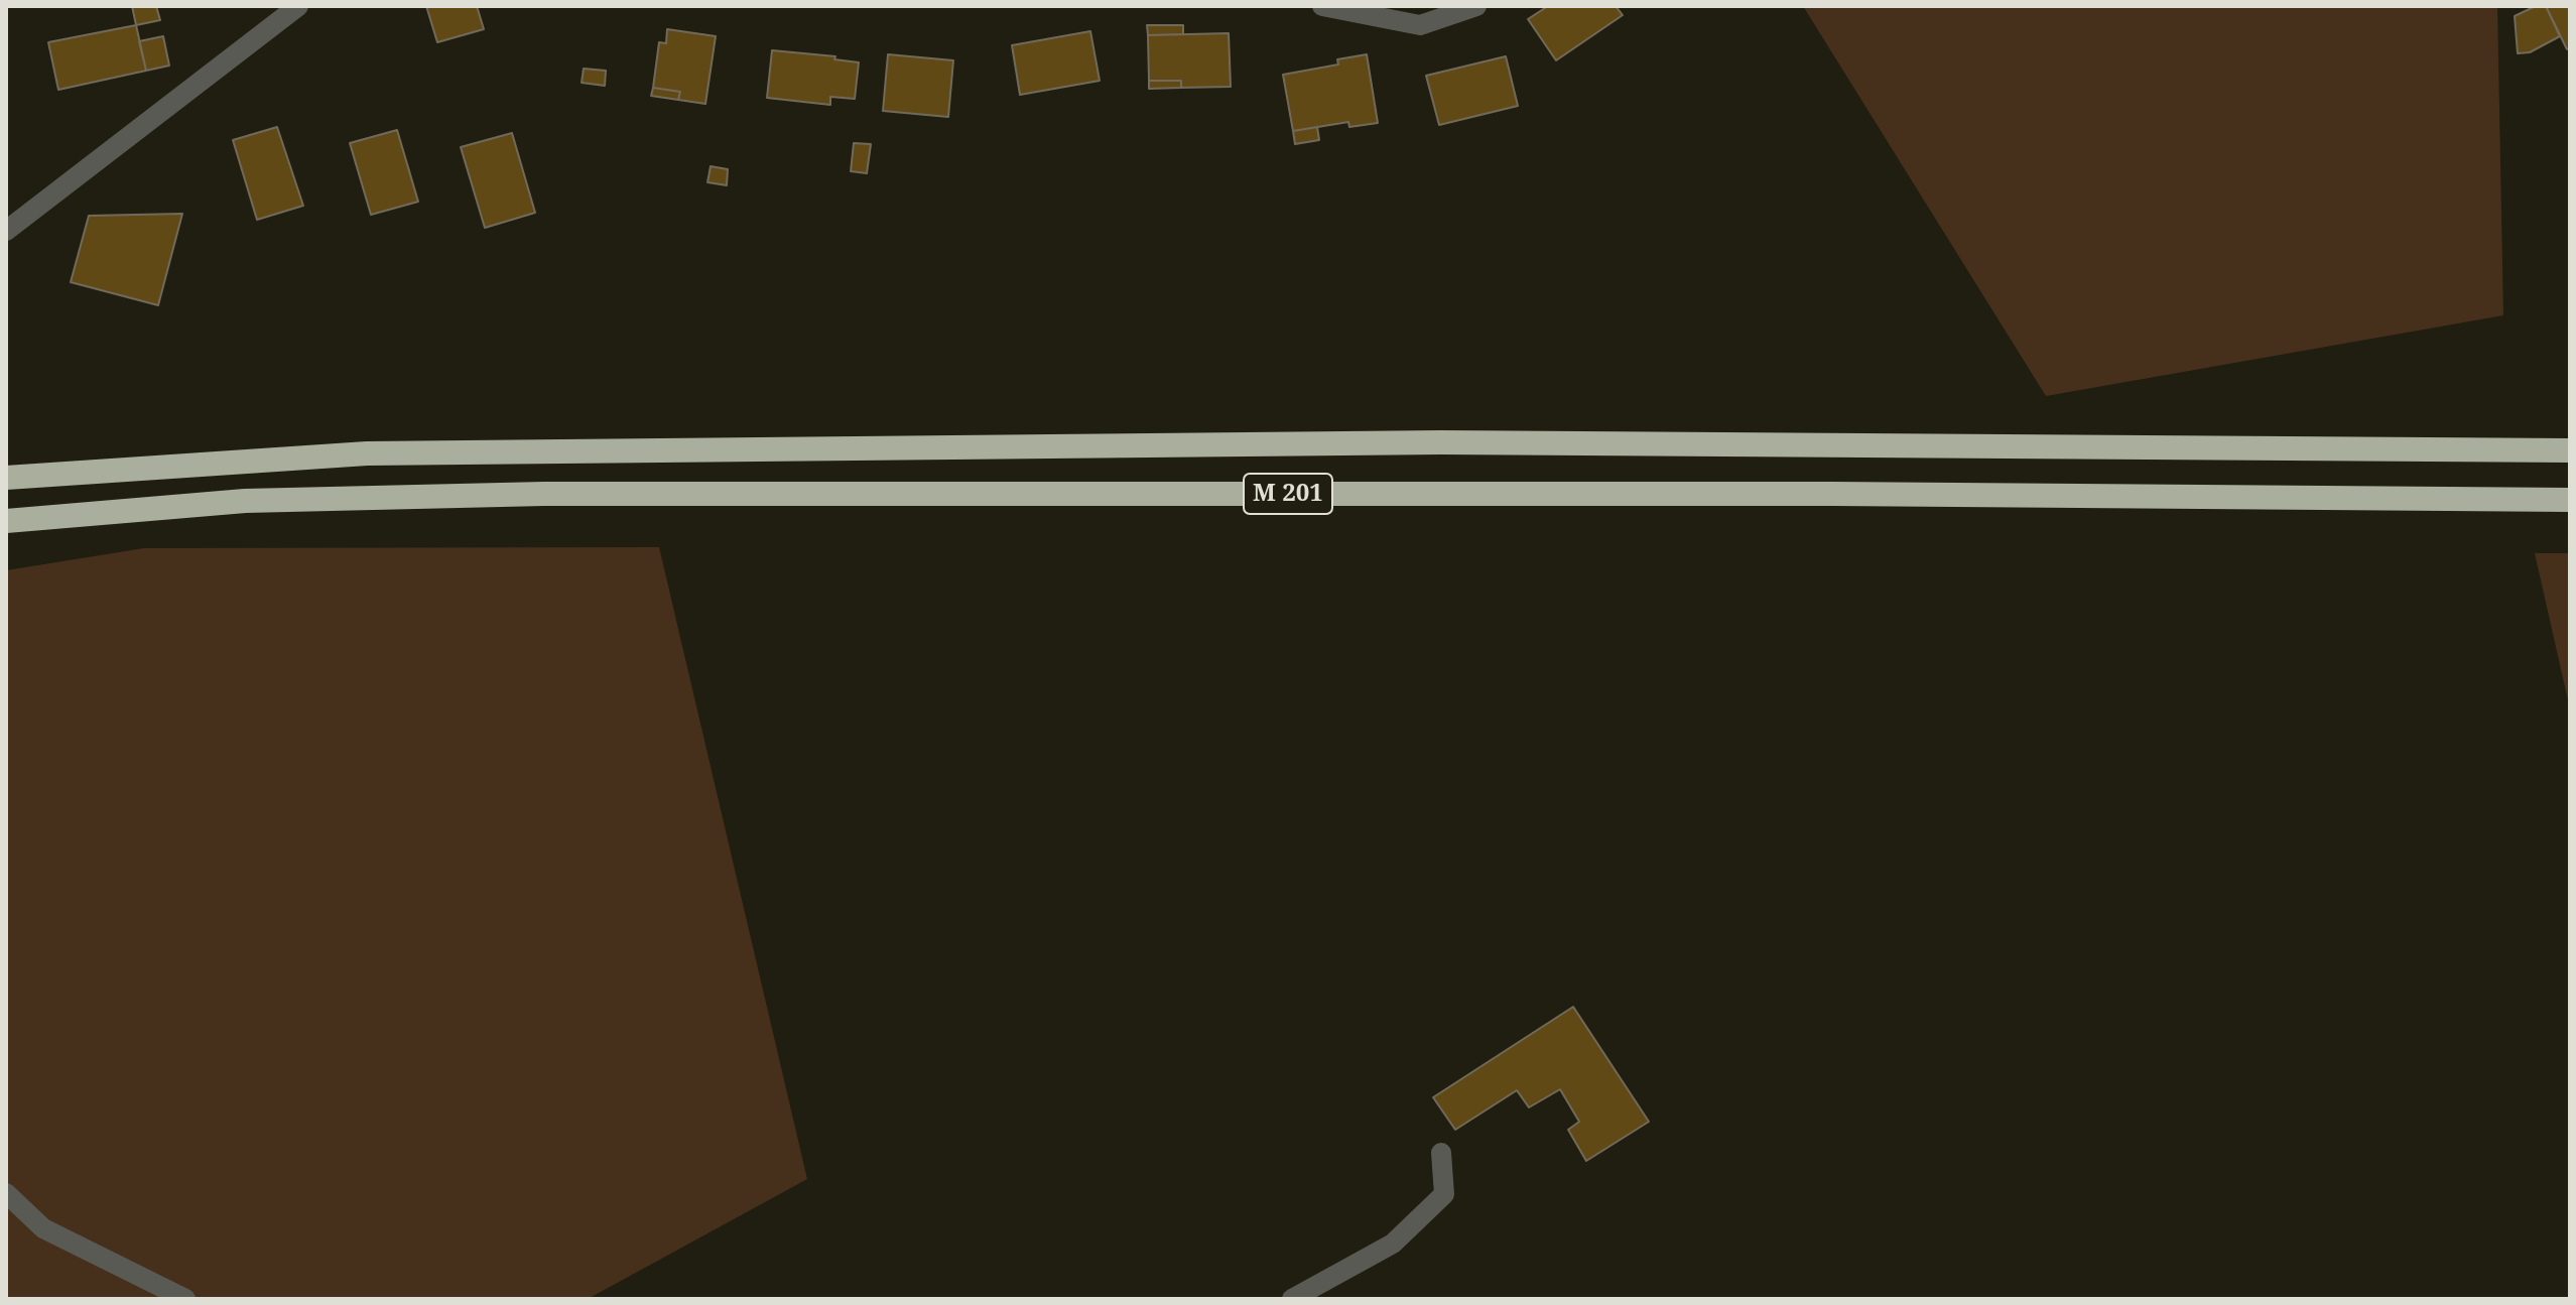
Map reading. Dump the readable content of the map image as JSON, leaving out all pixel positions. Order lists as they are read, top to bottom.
{
  "streets": {
    "highway": ["M 201"]
  }
}
